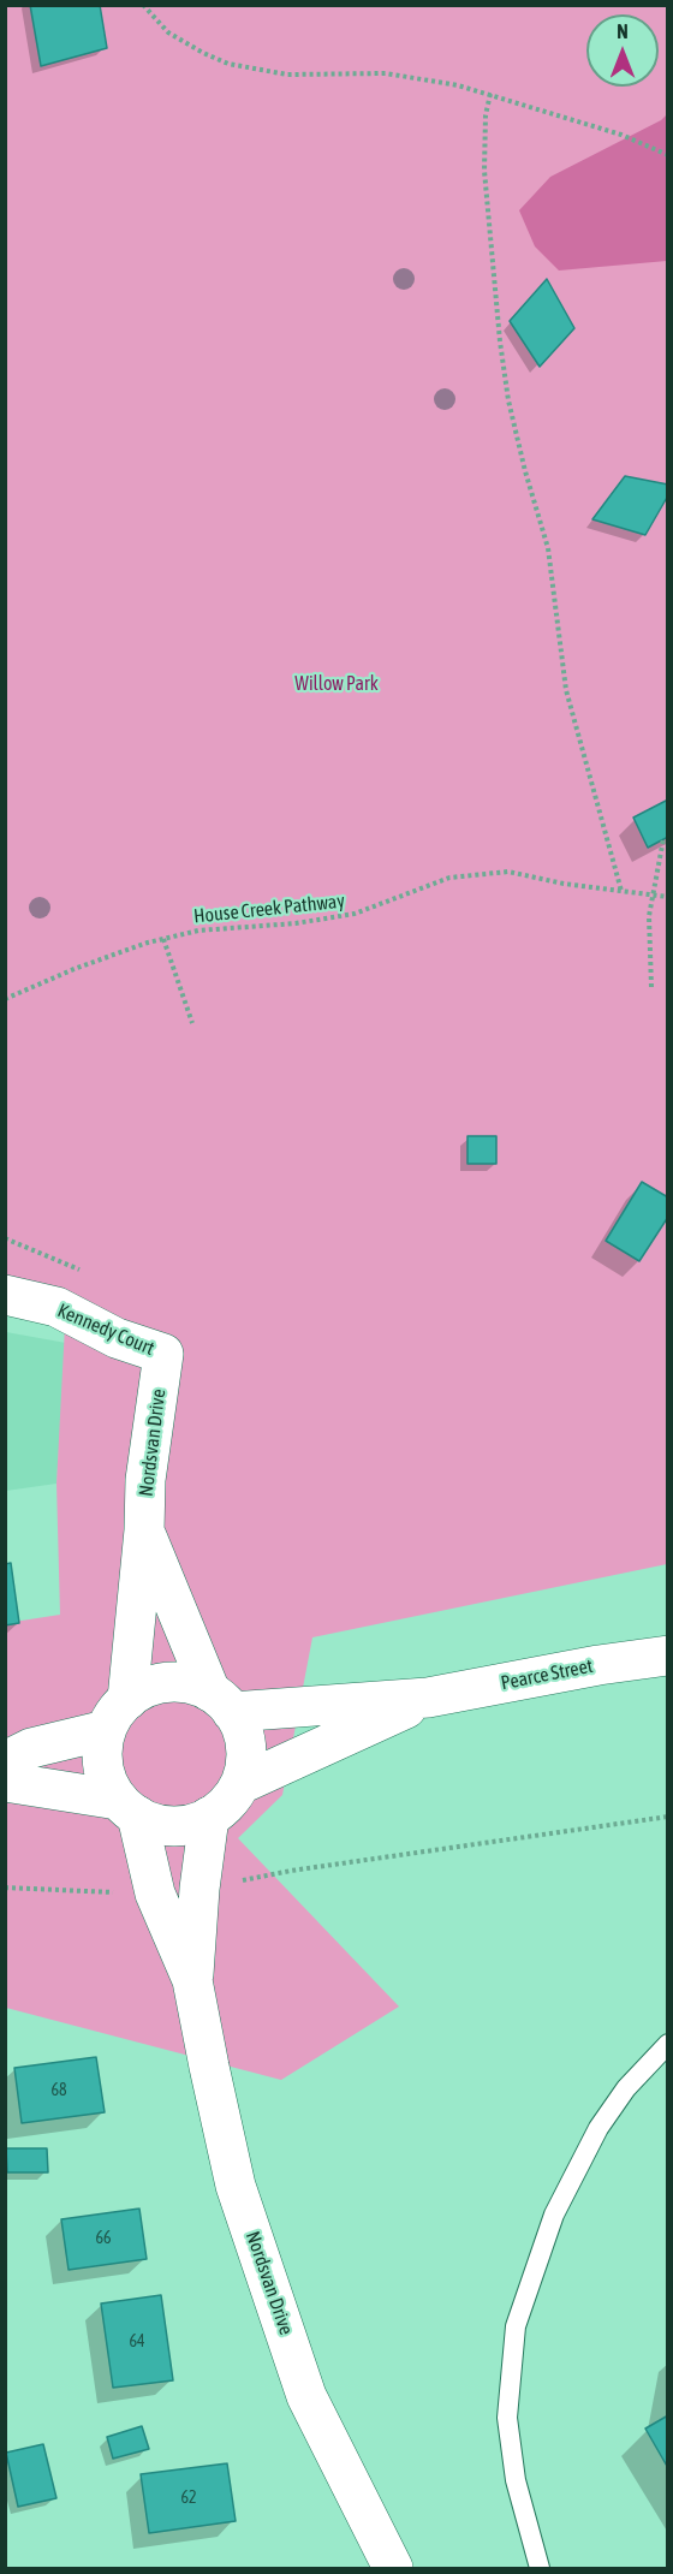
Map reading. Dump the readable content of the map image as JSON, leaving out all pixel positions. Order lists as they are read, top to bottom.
{
  "streets": {
    "street": ["Kennedy Court", "Nordsvan Drive", "Pearce Street"],
    "path": ["House Creek Pathway"]
  },
  "crossings": [
    ["Kennedy Court", "Nordsvan Drive"],
    ["Nordsvan Drive", "Pearce Street"]
  ],
  "parks": ["Willow Park"],
  "house_numbers": [
    "68",
    "66",
    "64",
    "62"
  ],
  "north": "top"
}
